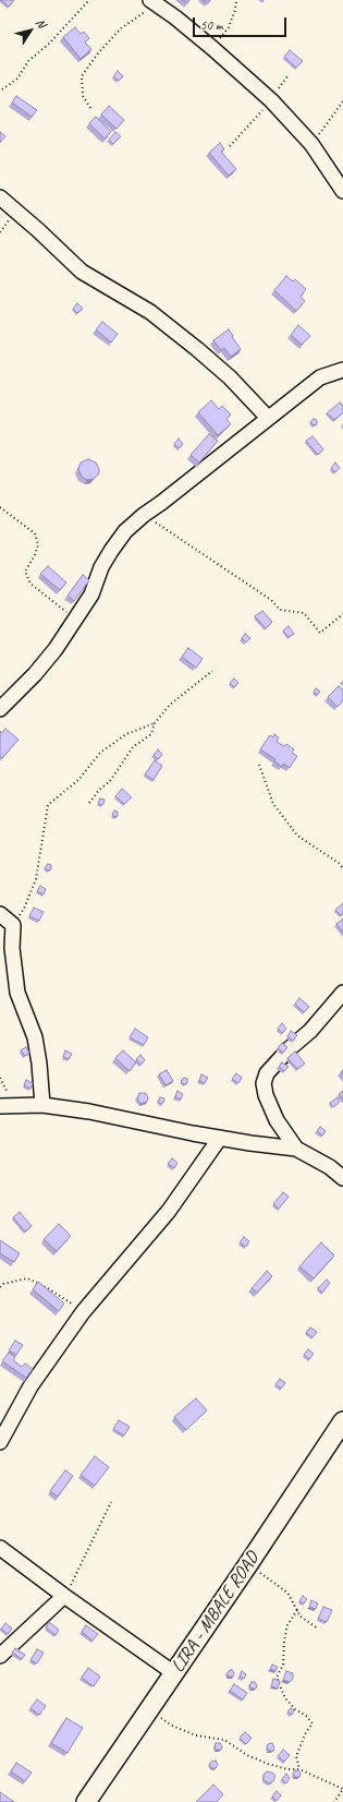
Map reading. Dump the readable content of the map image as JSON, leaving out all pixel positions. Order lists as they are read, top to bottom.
{
  "streets": {
    "main road": ["LIRA - MBALE ROAD"]
  },
  "scale_bar": "50 m",
  "north": "top right"
}
